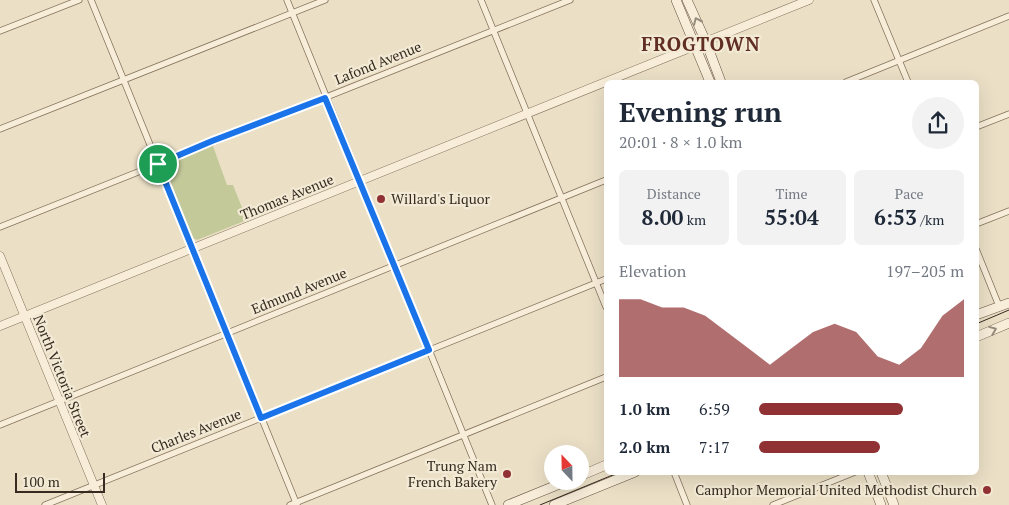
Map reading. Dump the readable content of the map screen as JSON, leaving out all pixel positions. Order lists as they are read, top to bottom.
{
  "streets": {
    "street": [
      "Lafond Avenue",
      "Thomas Avenue",
      "Edmund Avenue",
      "North Victoria Street",
      "Charles Avenue"
    ]
  },
  "crossings": [
    ["Thomas Avenue", "North Victoria Street"],
    ["Edmund Avenue", "North Victoria Street"],
    ["North Victoria Street", "Charles Avenue"]
  ],
  "districts": ["FROGTOWN"],
  "places": ["Willard's Liquor", "Trung Nam French Bakery", "Camphor Memorial United Methodist Church"],
  "scale_bar": "100 m",
  "north": "top",
  "page": {
    "heading": ["Evening run", "20:01 · 8 × 1.0 km"],
    "stats": [
      ["Distance", "8.00 km"],
      ["Time", "55:04"],
      ["Pace", "6:53 /km"]
    ],
    "chart": ["Elevation", "197–205 m"],
    "list": [
      {
        "name": "1.0 km",
        "note": "6:59"
      },
      {
        "name": "2.0 km",
        "note": "7:17"
      }
    ],
    "scale": "100 m"
  }
}
